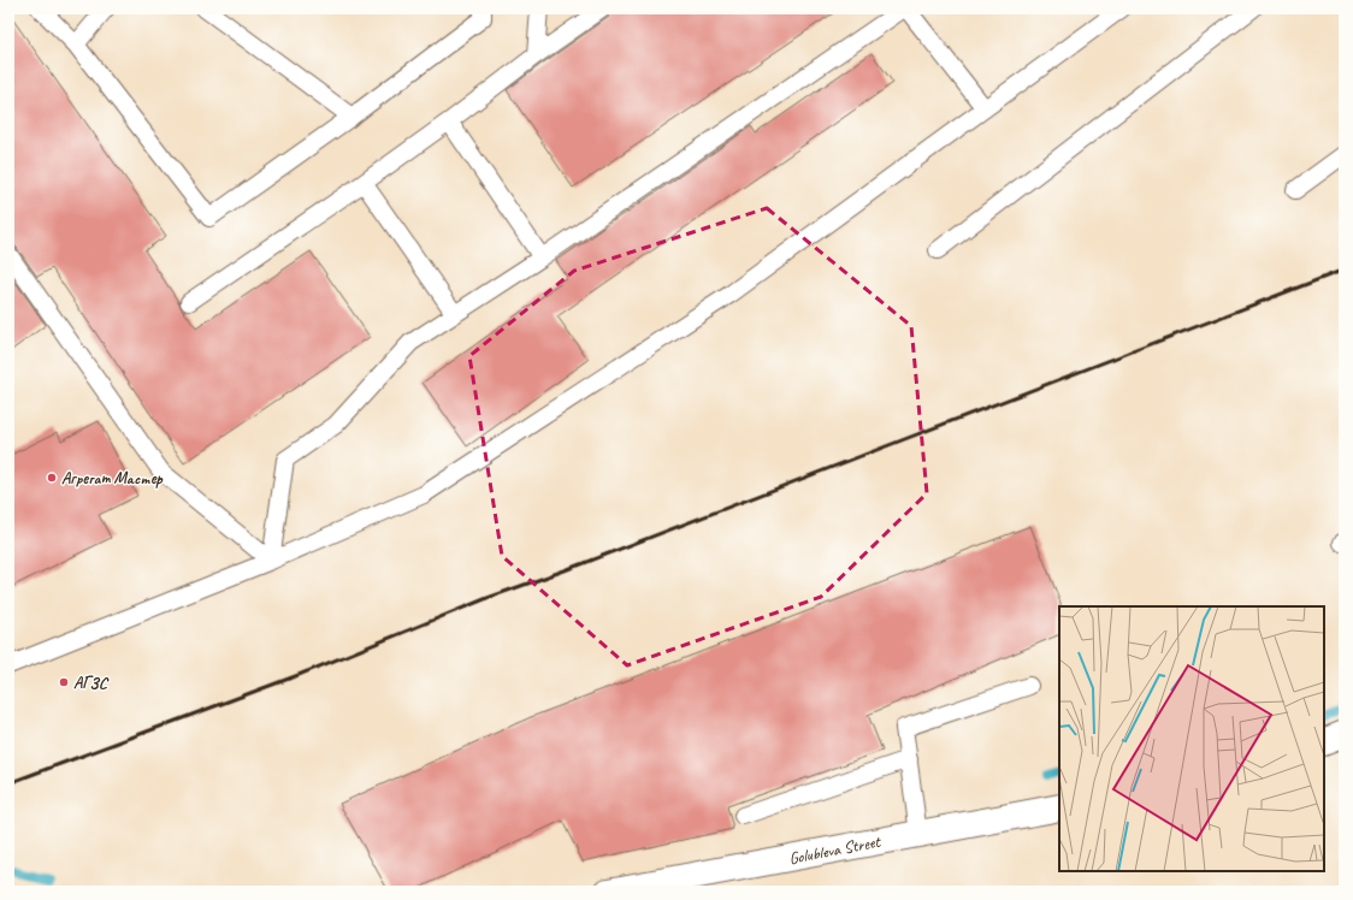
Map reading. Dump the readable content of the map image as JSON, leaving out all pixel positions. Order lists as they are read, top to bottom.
{
  "streets": {
    "street": ["Golubleva Street"]
  },
  "places": ["Агрегат Мастер", "АГЗС"]
}
